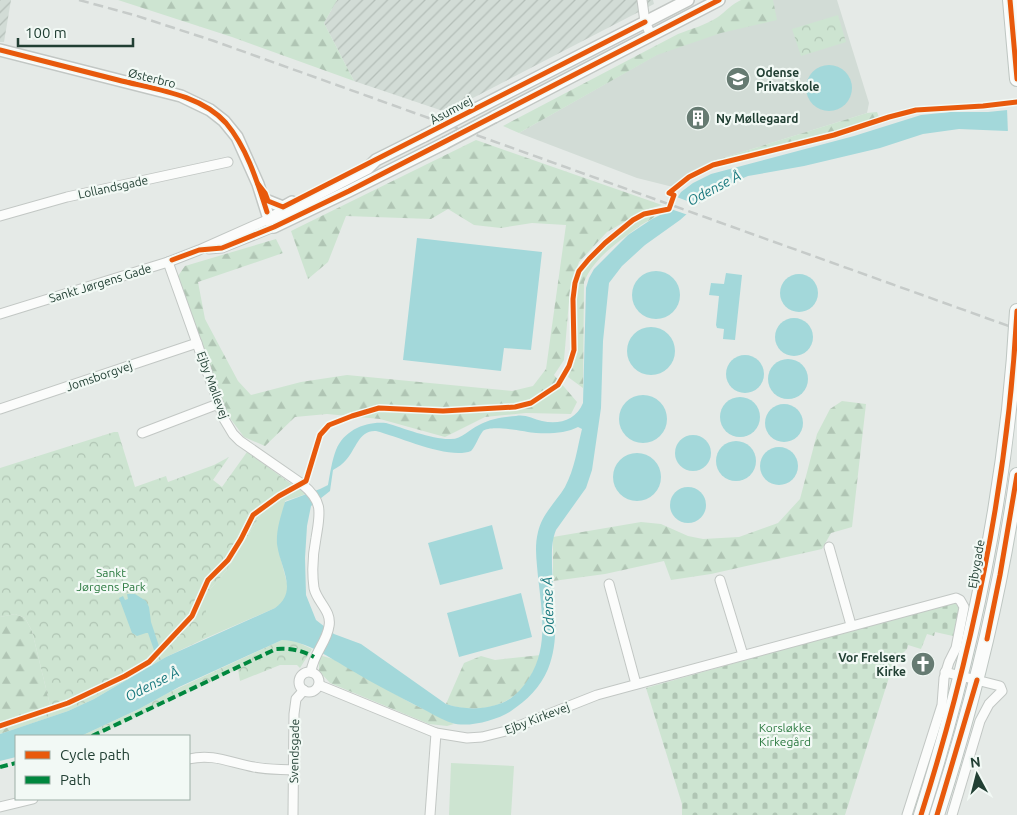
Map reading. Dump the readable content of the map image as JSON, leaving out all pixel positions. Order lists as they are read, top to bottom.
{
  "streets": {
    "main road": ["Ejbygade"],
    "street": [
      "Østerbro",
      "Åsumvej",
      "Lollandsgade",
      "Sankt Jørgens Gade",
      "Jomsborgvej",
      "Ejby Møllevej",
      "Ejby Kirkevej",
      "Svendsgade"
    ]
  },
  "crossings": [
    ["Østerbro", "Åsumvej"],
    ["Østerbro", "Sankt Jørgens Gade"],
    ["Åsumvej", "Sankt Jørgens Gade"],
    ["Sankt Jørgens Gade", "Ejby Møllevej"],
    ["Jomsborgvej", "Ejby Møllevej"],
    ["Ejby Møllevej", "Svendsgade"],
    ["Ejbygade", "Ejby Kirkevej"]
  ],
  "water": ["Odense Å"],
  "parks": ["Sankt Jørgens Park", "Korsløkke Kirkegård"],
  "places": {
    "school or university": ["Odense Privatskole"],
    "building": ["Ny Møllegaard"],
    "church": ["Vor Frelsers Kirke"]
  },
  "legend": ["Cycle path", "Path"],
  "scale_bar": "100 m",
  "north": "top"
}
